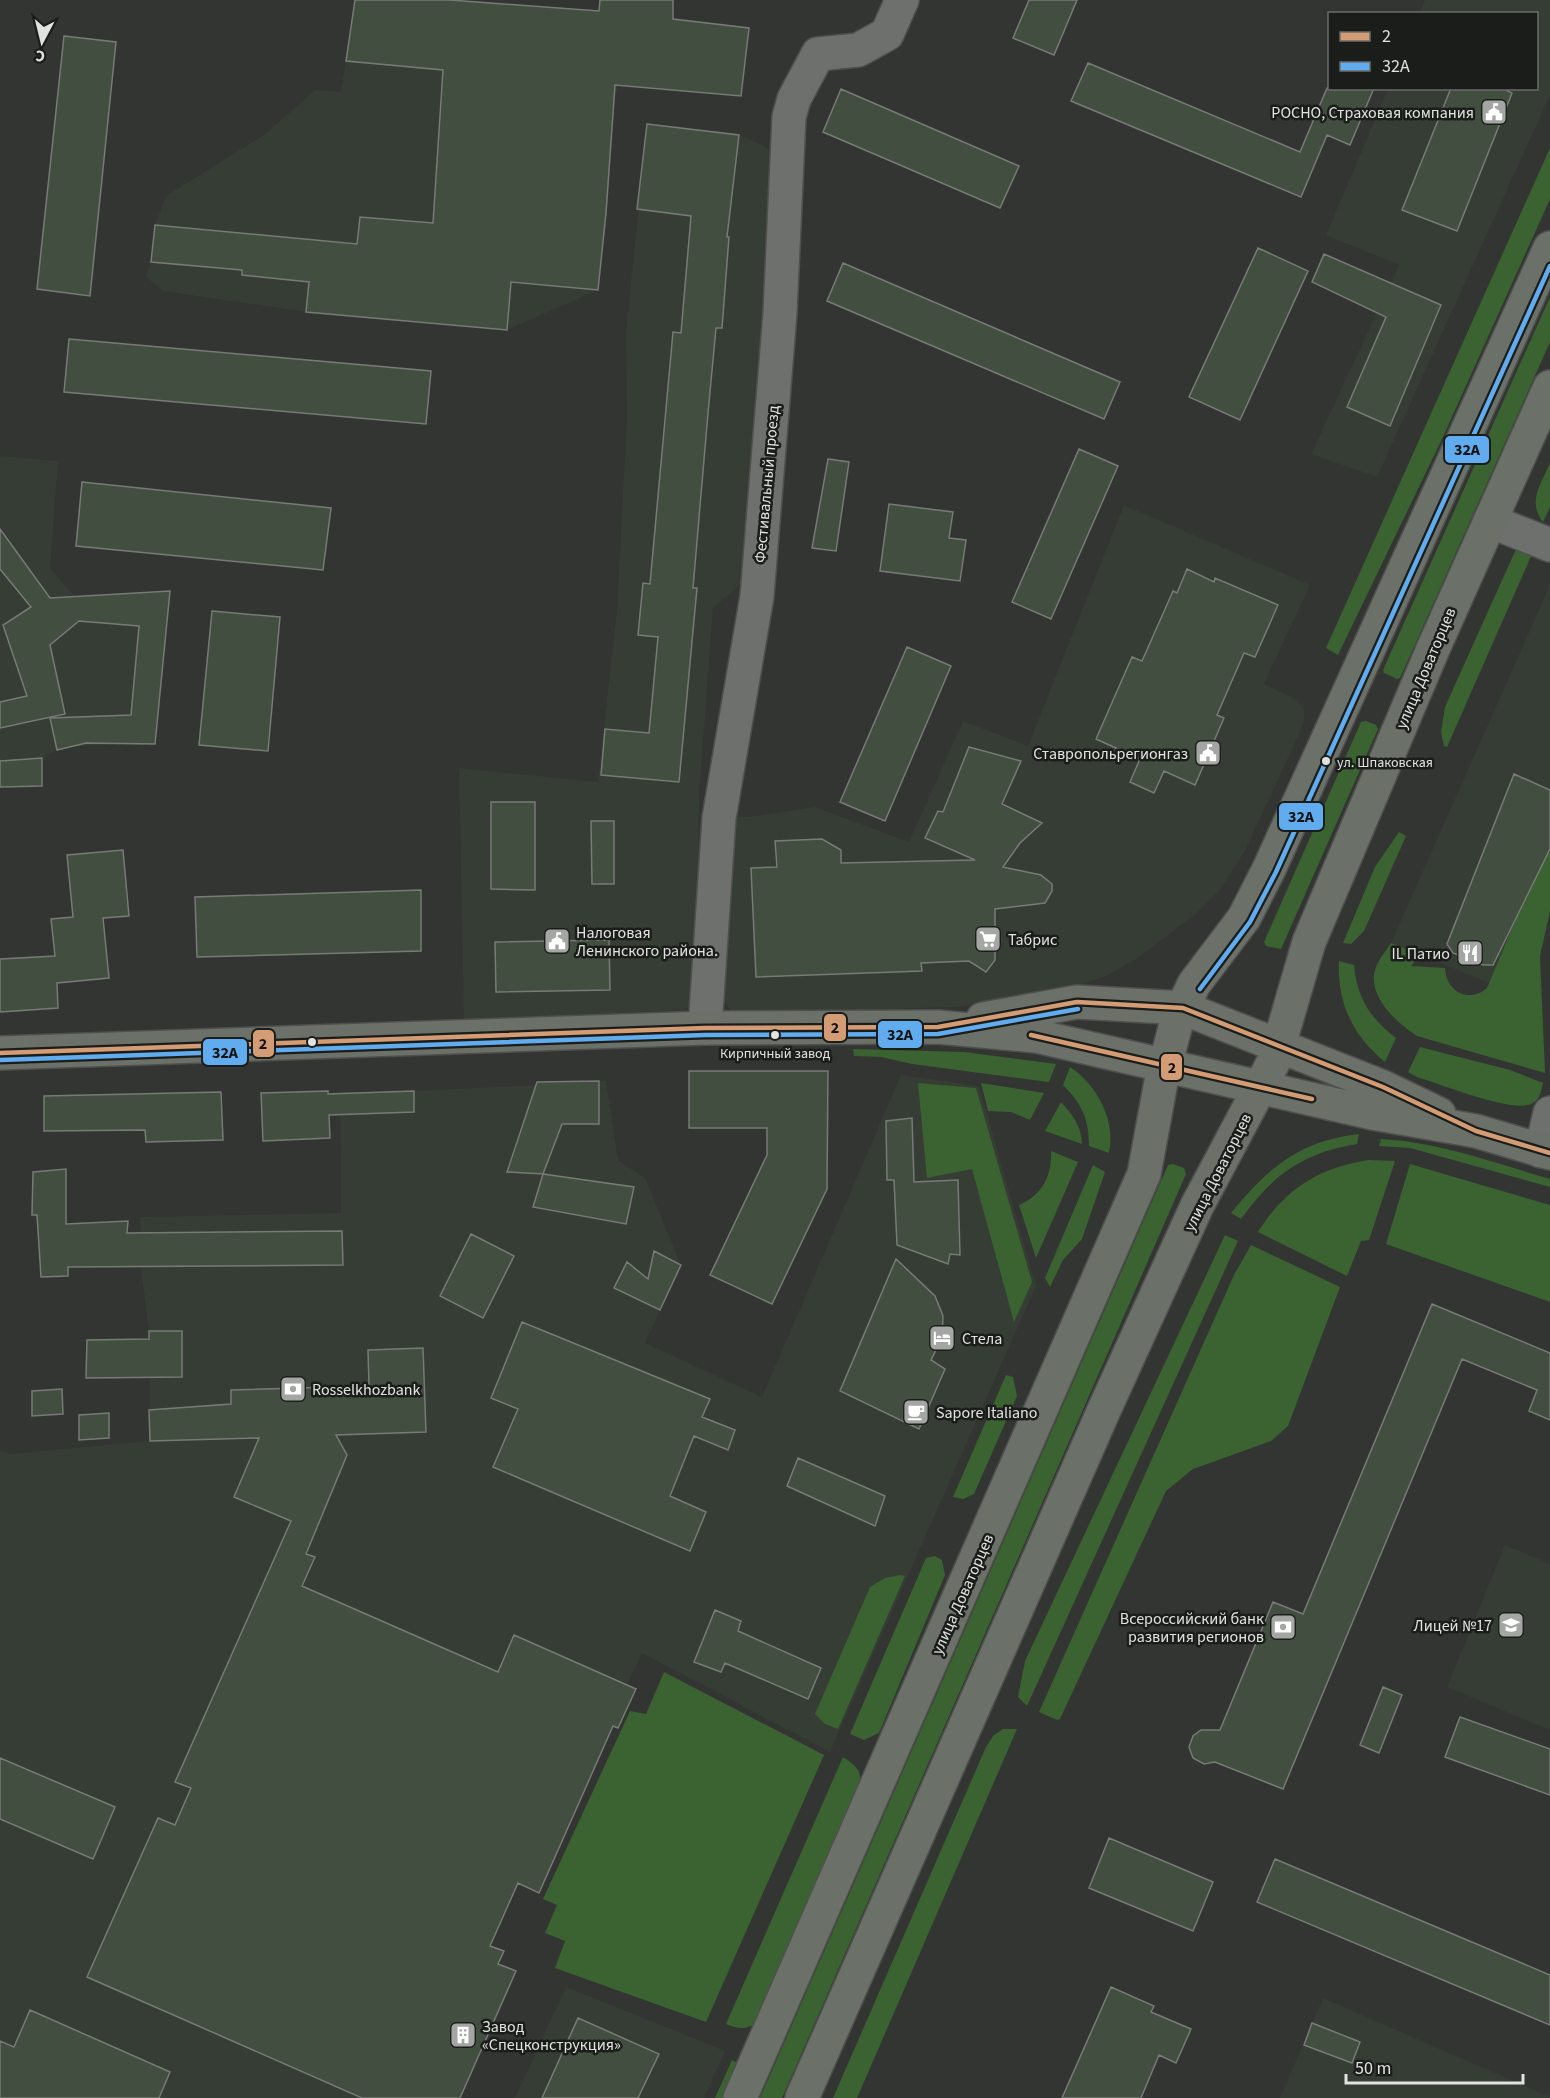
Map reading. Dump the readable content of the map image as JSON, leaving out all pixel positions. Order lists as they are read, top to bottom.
{
  "streets": {
    "main road": ["улица Доваторцев"],
    "street": ["Фестивальный проезд"]
  },
  "places": {
    "public building": ["РОСНО, Страховая компания", "Ставропольрегионгаз", "Налоговая Ленинского района."],
    "other": ["ул. Шпаковская", "Кирпичный завод"],
    "supermarket": ["Табрис"],
    "restaurant": ["IL Патио"],
    "hotel": ["Стела"],
    "bank": ["Rosselkhozbank", "Всероссийский банк развития регионов"],
    "cafe": ["Sapore Italiano"],
    "school or university": ["Лицей №17"],
    "building": ["Завод «Спецконструкция»"]
  },
  "lines": ["transit line 32A", "transit line 2"],
  "legend": ["2", "32A"],
  "scale_bar": "50 m",
  "north": "bottom"
}
